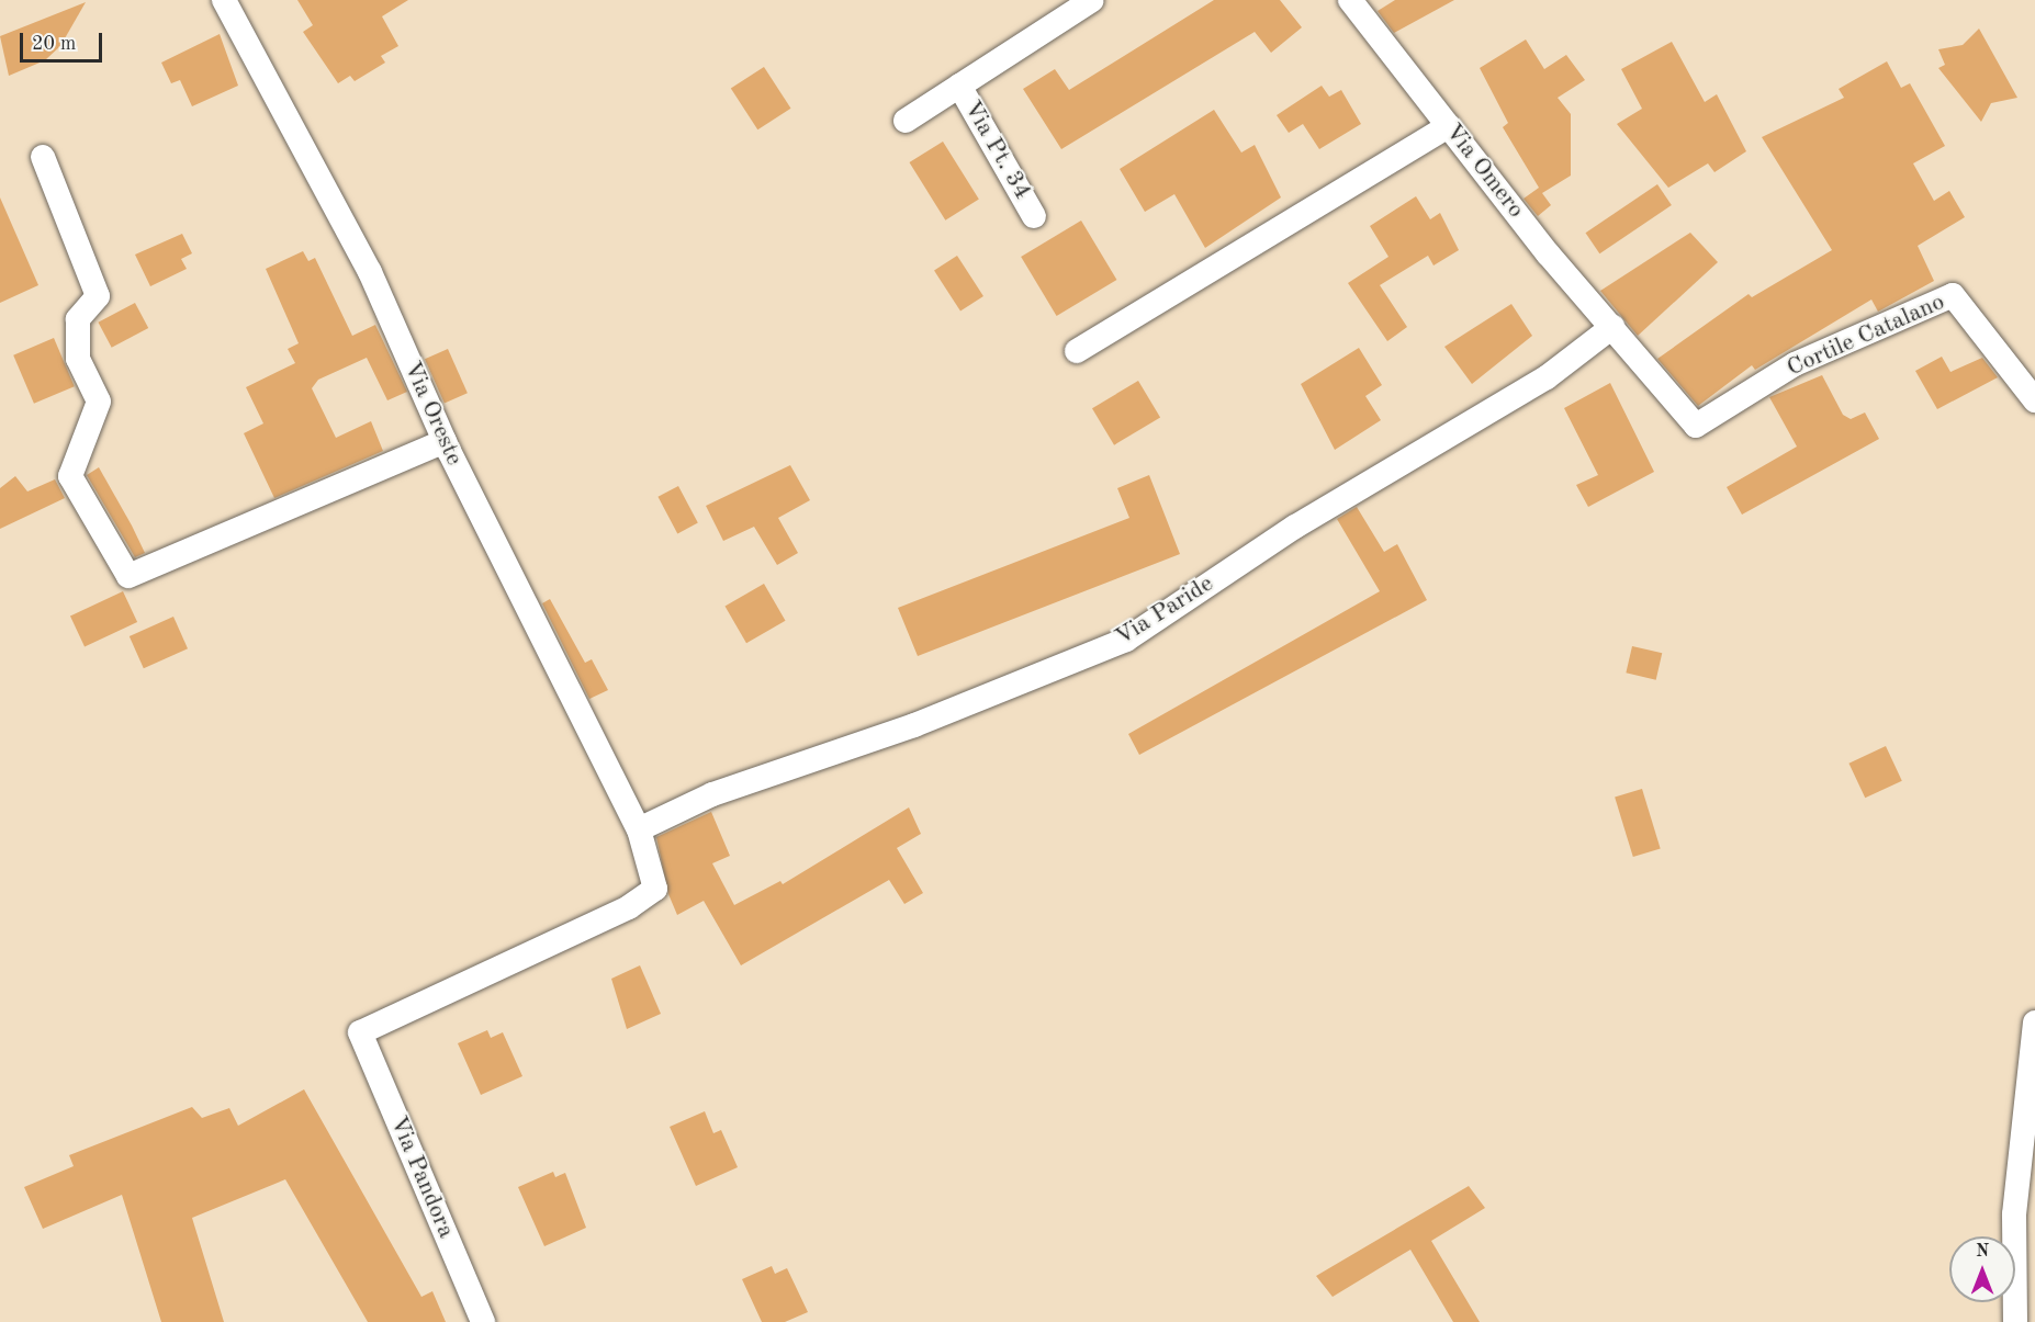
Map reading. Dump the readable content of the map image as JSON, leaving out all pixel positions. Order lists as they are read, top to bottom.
{
  "streets": {
    "street": [
      "Via Pt. 34",
      "Via Omero",
      "Cortile Catalano",
      "Via Oreste",
      "Via Paride",
      "Via Pandora"
    ]
  },
  "crossings": [
    ["Via Omero", "Cortile Catalano"],
    ["Via Omero", "Via Paride"],
    ["Cortile Catalano", "Via Paride"],
    ["Via Oreste", "Via Paride"],
    ["Via Oreste", "Via Pandora"]
  ],
  "scale_bar": "20 m",
  "north": "top"
}
